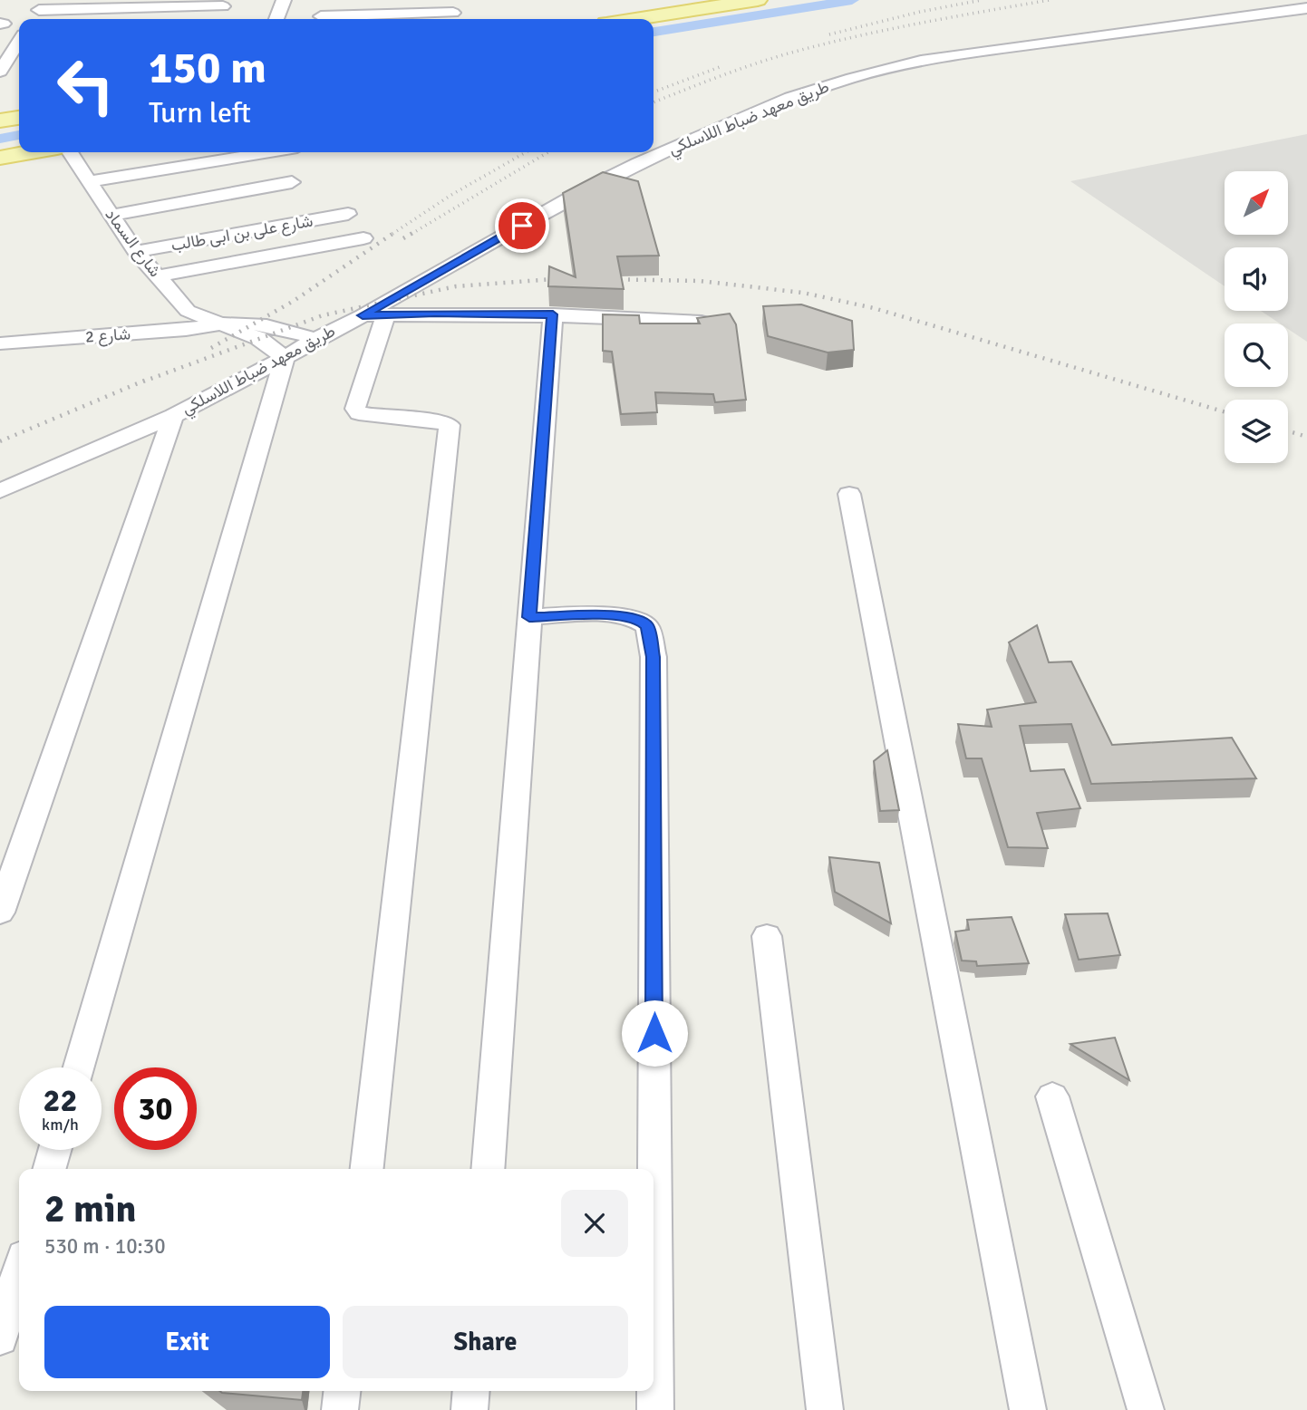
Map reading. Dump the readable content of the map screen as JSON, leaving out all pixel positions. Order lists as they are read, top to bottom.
{
  "streets": {
    "street": [
      "طريق معهد ضباط اللاسلكي",
      "شارع على بن ابى طالب",
      "شارع السماد",
      "شارع 2"
    ]
  },
  "crossings": [
    ["طريق معهد ضباط اللاسلكي", "شارع السماد"],
    ["شارع على بن ابى طالب", "شارع السماد"],
    ["شارع السماد", "شارع 2"]
  ],
  "north": "top right",
  "page": {
    "turn": ["150 m", "Turn left"],
    "speed": "22 km/h",
    "limit": "30",
    "heading": ["2 min", "530 m · 10:30"],
    "buttons": ["Exit", "Share"]
  }
}
